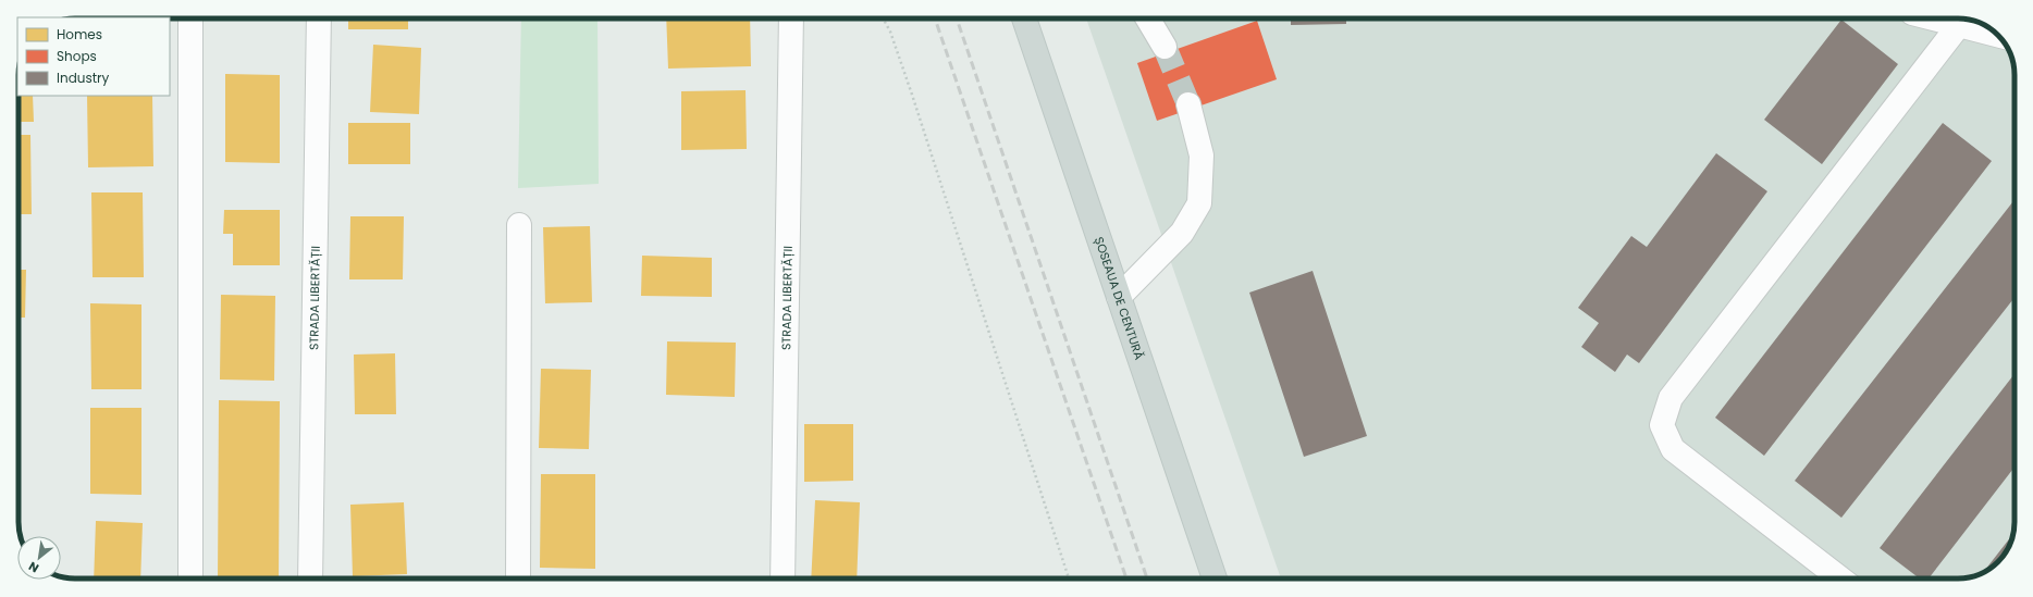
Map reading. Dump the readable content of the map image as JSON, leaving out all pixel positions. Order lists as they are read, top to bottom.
{
  "streets": {
    "main road": ["ȘOSEAUA DE CENTURĂ"],
    "street": ["STRADA LIBERTĂȚII"]
  },
  "legend": ["Homes", "Shops", "Industry"],
  "north": "bottom left"
}
